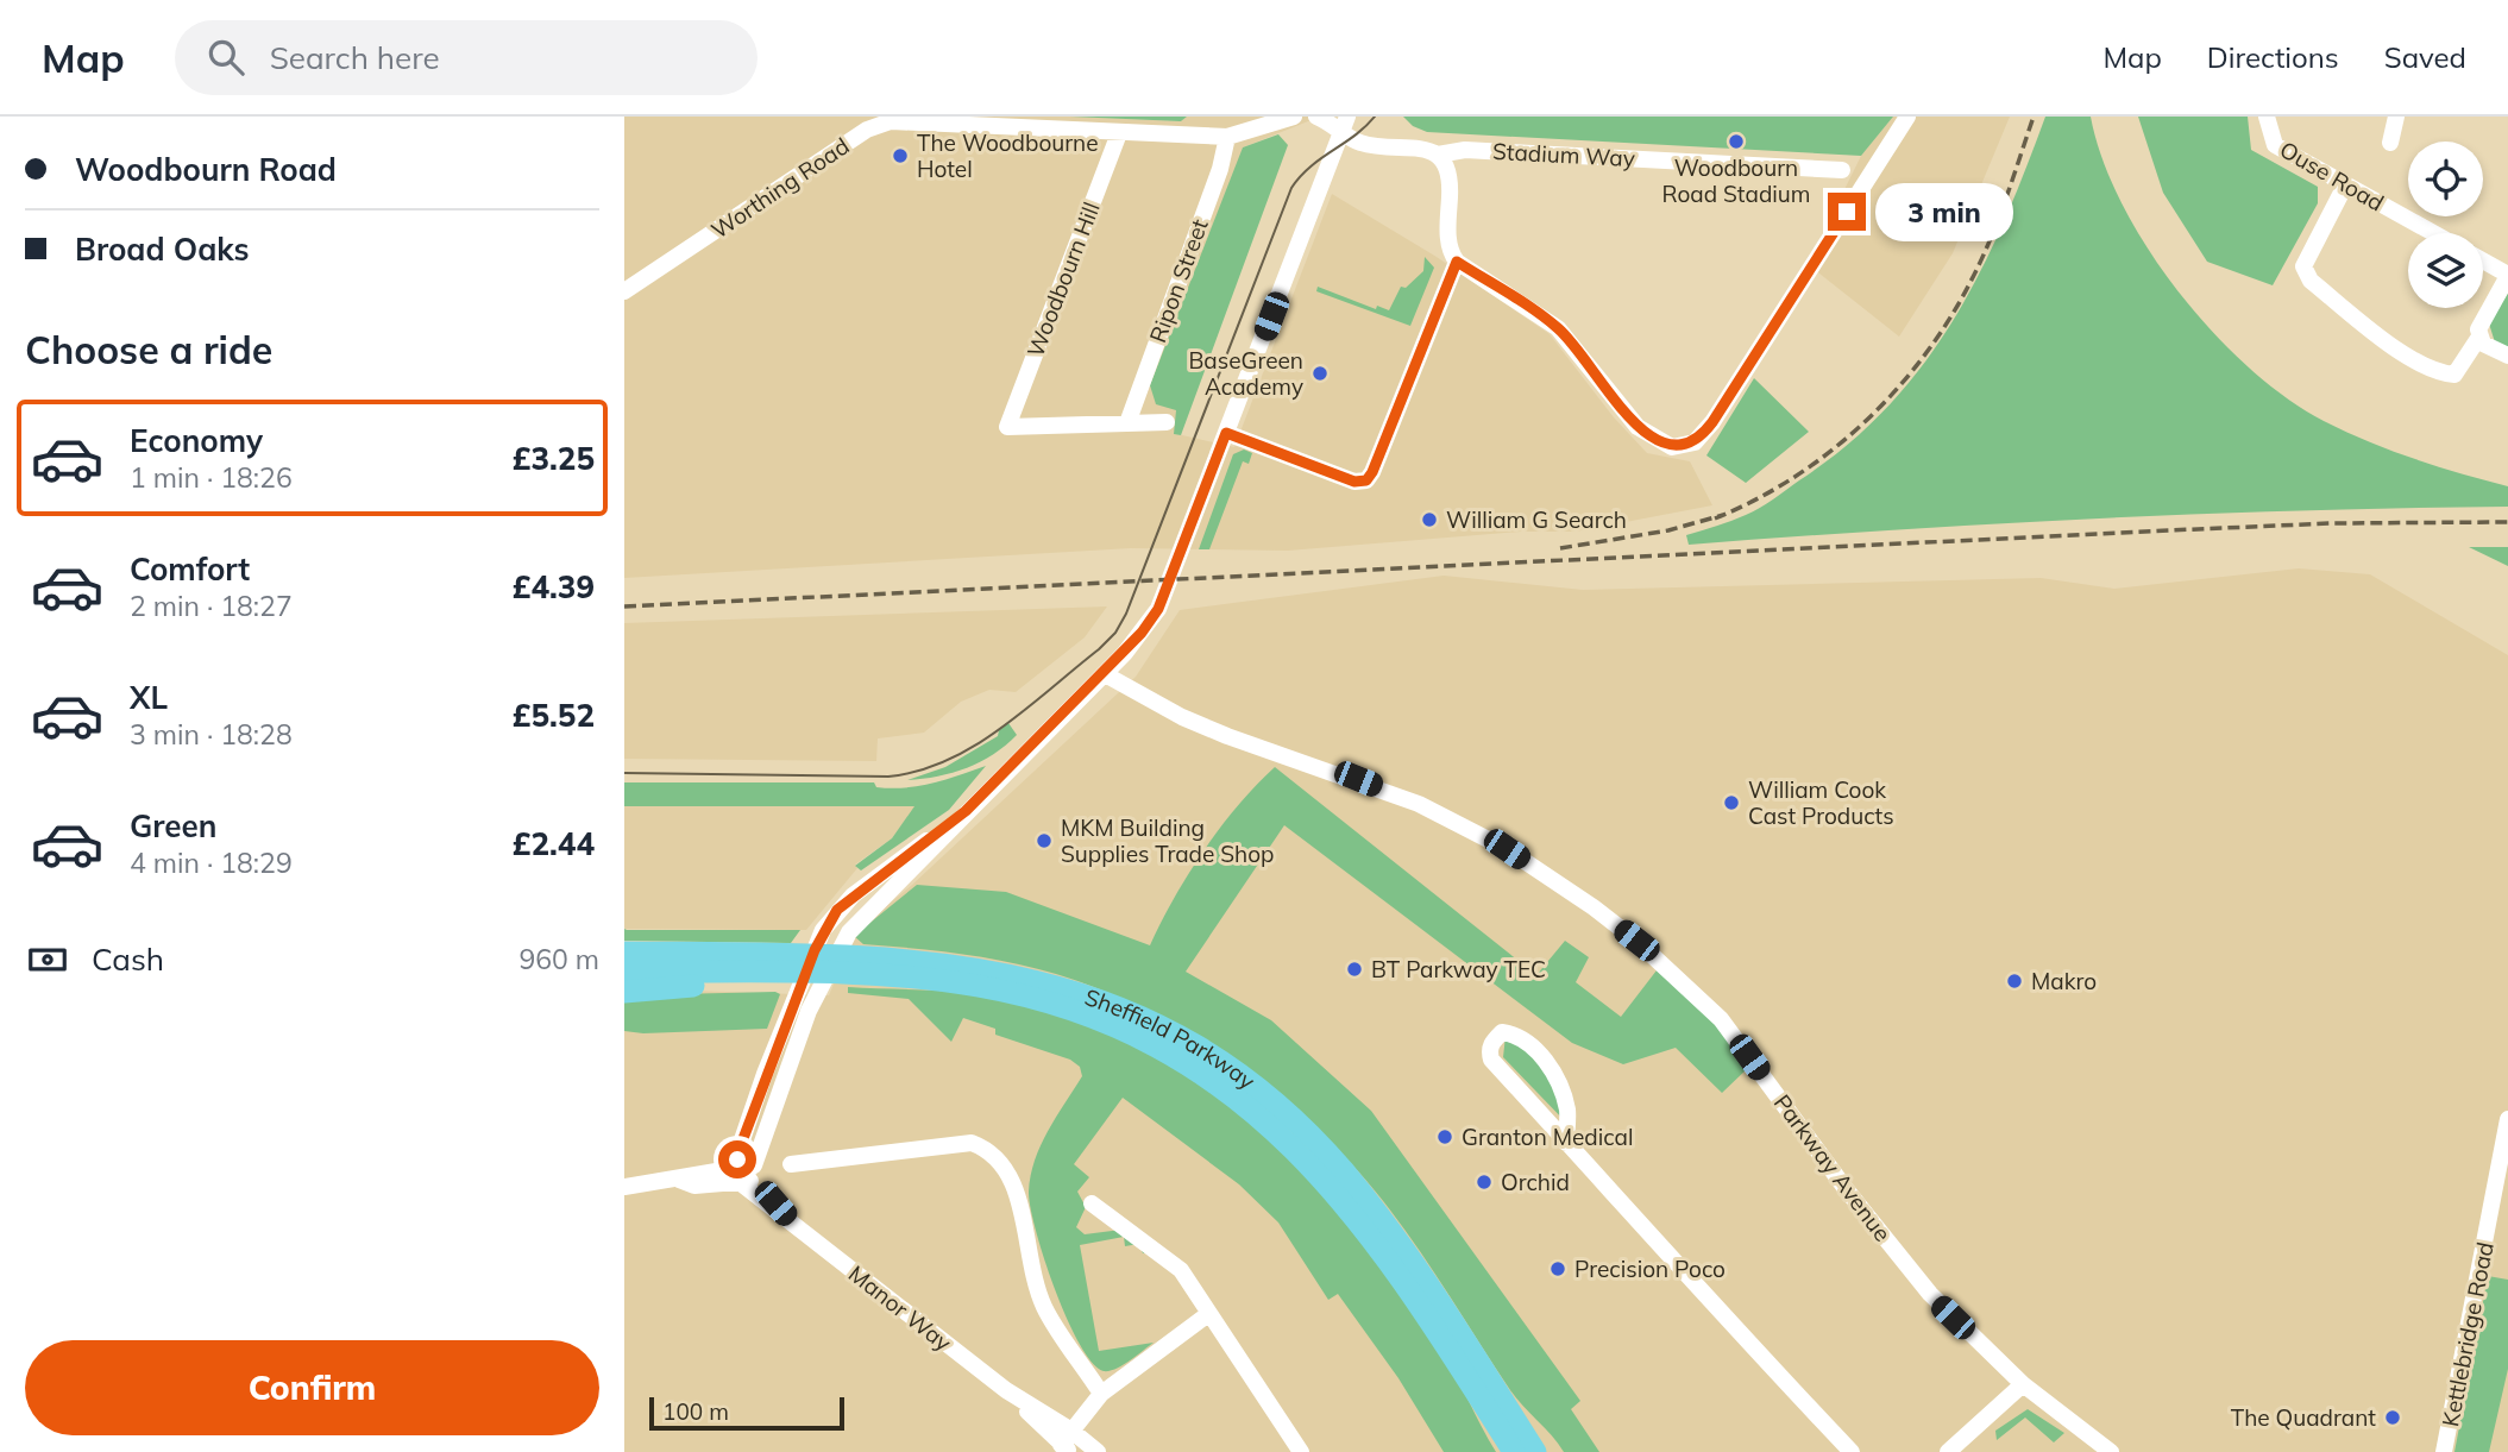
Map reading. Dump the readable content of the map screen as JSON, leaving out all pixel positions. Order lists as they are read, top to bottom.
{
  "streets": {
    "highway": ["Sheffield Parkway"],
    "street": [
      "Stadium Way",
      "Ouse Road",
      "Worthing Road",
      "Woodbourn Hill",
      "Ripon Street",
      "Parkway Avenue",
      "Manor Way",
      "Kettlebridge Road"
    ]
  },
  "crossings": [
    ["Worthing Road", "Woodbourn Hill"],
    ["Worthing Road", "Ripon Street"],
    ["Woodbourn Hill", "Ripon Street"]
  ],
  "places": [
    "Woodbourn Road Stadium",
    "The Woodbourne Hotel",
    "BaseGreen Academy",
    "William G Search",
    "William Cook Cast Products",
    "MKM Building Supplies Trade Shop",
    "BT Parkway TEC",
    "Makro",
    "Granton Medical",
    "Orchid",
    "Precision Poco",
    "The Quadrant"
  ],
  "scale_bar": "100 m",
  "page": {
    "header": "Map",
    "search": "Search here",
    "nav": ["Map", "Directions", "Saved"],
    "banner": ["Woodbourn Road", "Broad Oaks"],
    "bubble": "3 min",
    "heading": "Choose a ride",
    "list": [
      {
        "name": "Economy",
        "note": "1 min · 18:26",
        "value": "£3.25"
      },
      {
        "name": "Comfort",
        "note": "2 min · 18:27",
        "value": "£4.39"
      },
      {
        "name": "XL",
        "note": "3 min · 18:28",
        "value": "£5.52"
      },
      {
        "name": "Green",
        "note": "4 min · 18:29",
        "value": "£2.44"
      }
    ],
    "pay": ["Cash", "960 m"],
    "buttons": "Confirm",
    "scale": "100 m"
  }
}
